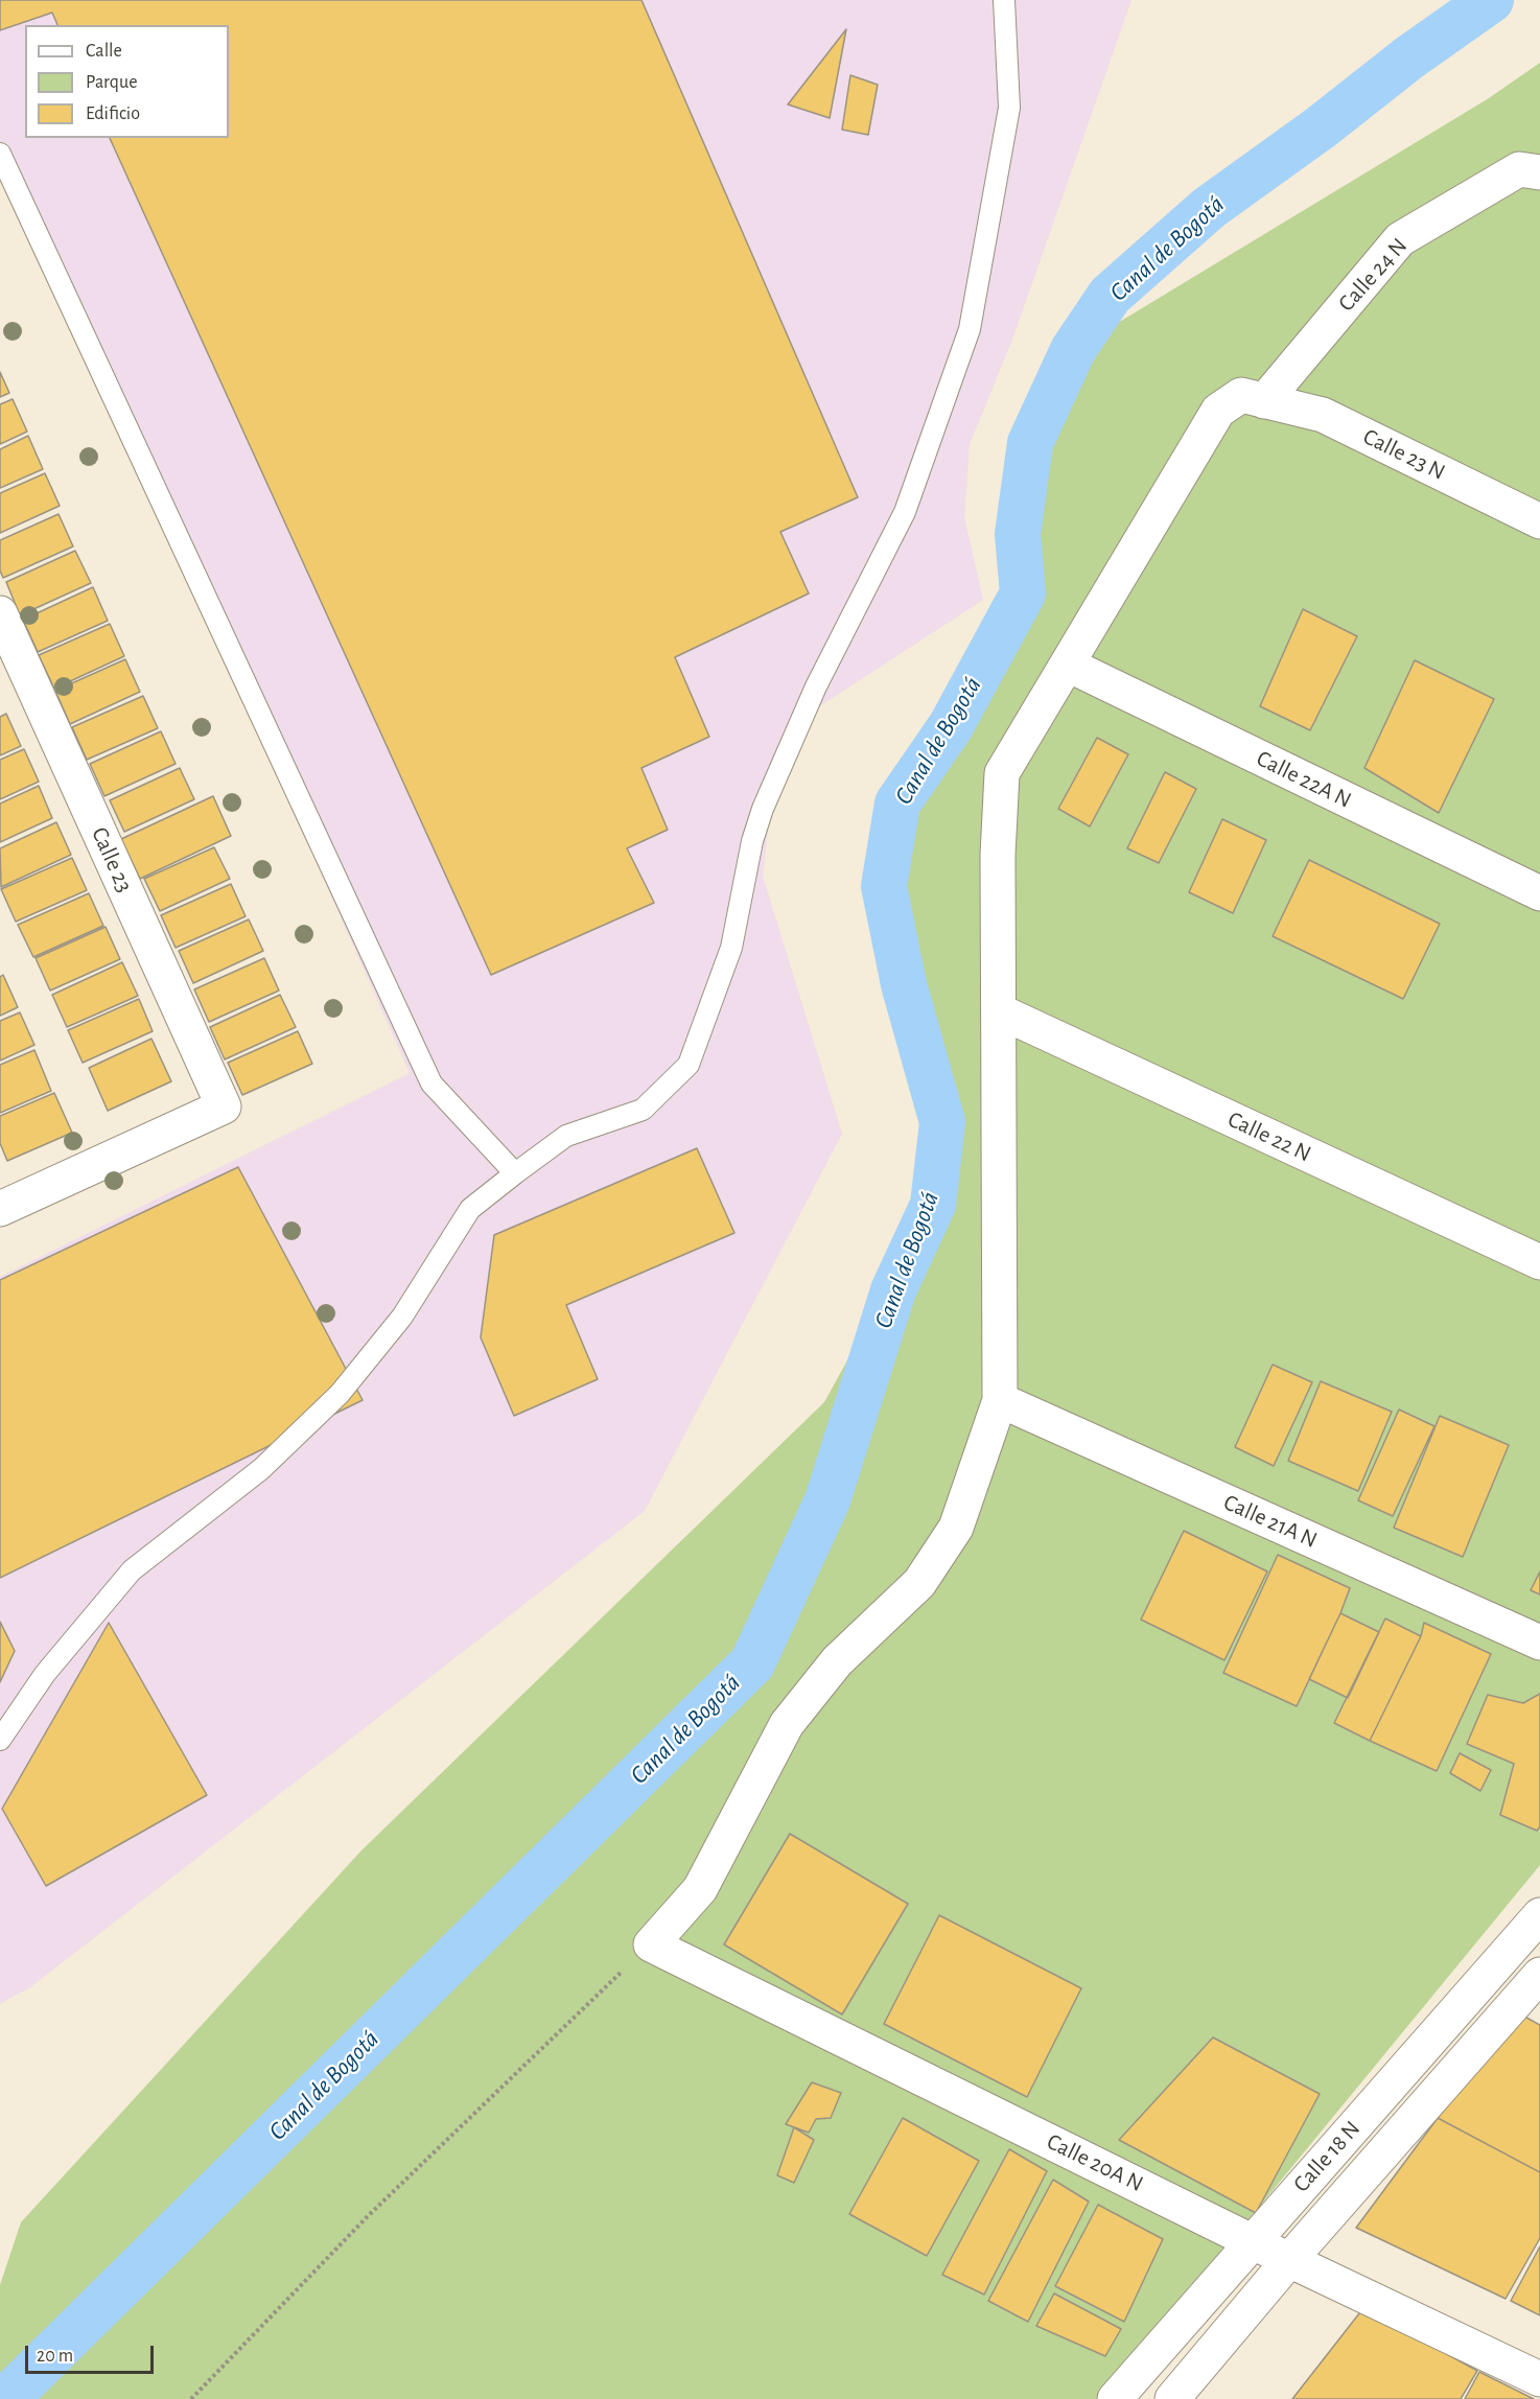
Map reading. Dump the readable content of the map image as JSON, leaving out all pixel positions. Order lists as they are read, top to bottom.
{
  "streets": {
    "street": [
      "Calle 24 N",
      "Calle 23 N",
      "Calle 22A N",
      "Calle 23",
      "Calle 22 N",
      "Calle 21A N",
      "Calle 18 N",
      "Calle 20A N"
    ]
  },
  "crossings": [
    ["Calle 24 N", "Calle 23 N"],
    ["Calle 23 N", "Calle 22A N"],
    ["Calle 23 N", "Calle 22 N"],
    ["Calle 23 N", "Calle 21A N"],
    ["Calle 23 N", "Calle 20A N"],
    ["Calle 18 N", "Calle 20A N"]
  ],
  "water": ["Canal de Bogotá"],
  "legend": ["Calle", "Parque", "Edificio"],
  "scale_bar": "20 m"
}
